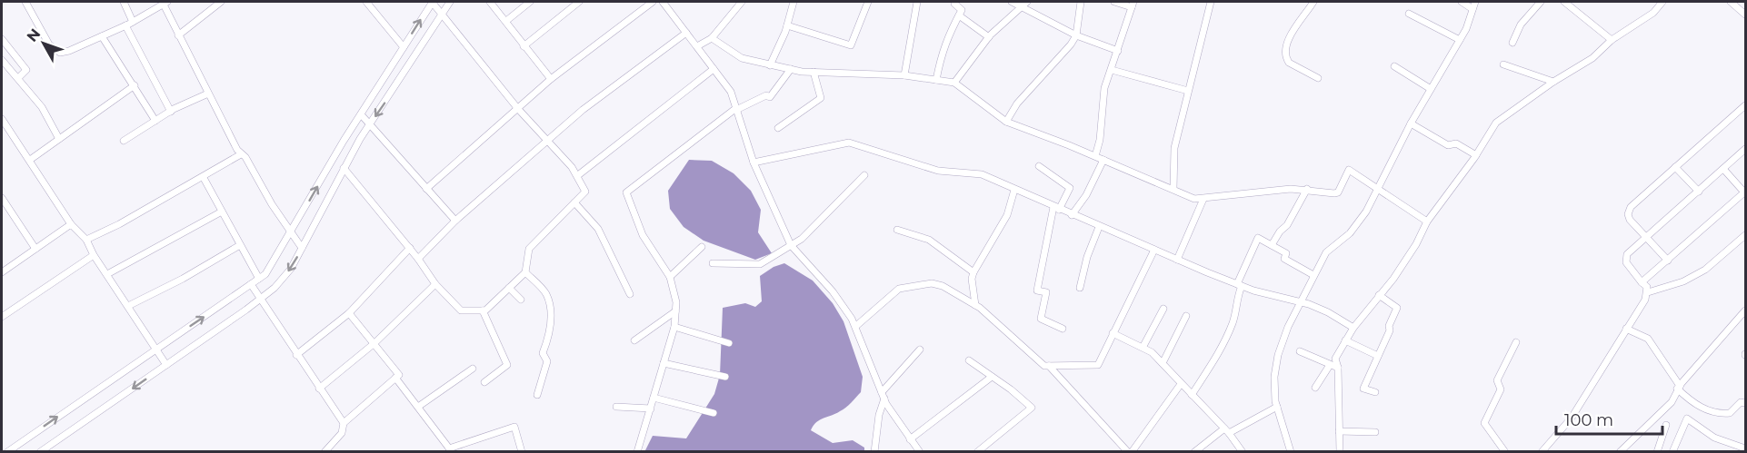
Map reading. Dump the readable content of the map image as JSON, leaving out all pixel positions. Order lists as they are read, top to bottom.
{
  "scale_bar": "100 m",
  "north": "top left"
}
